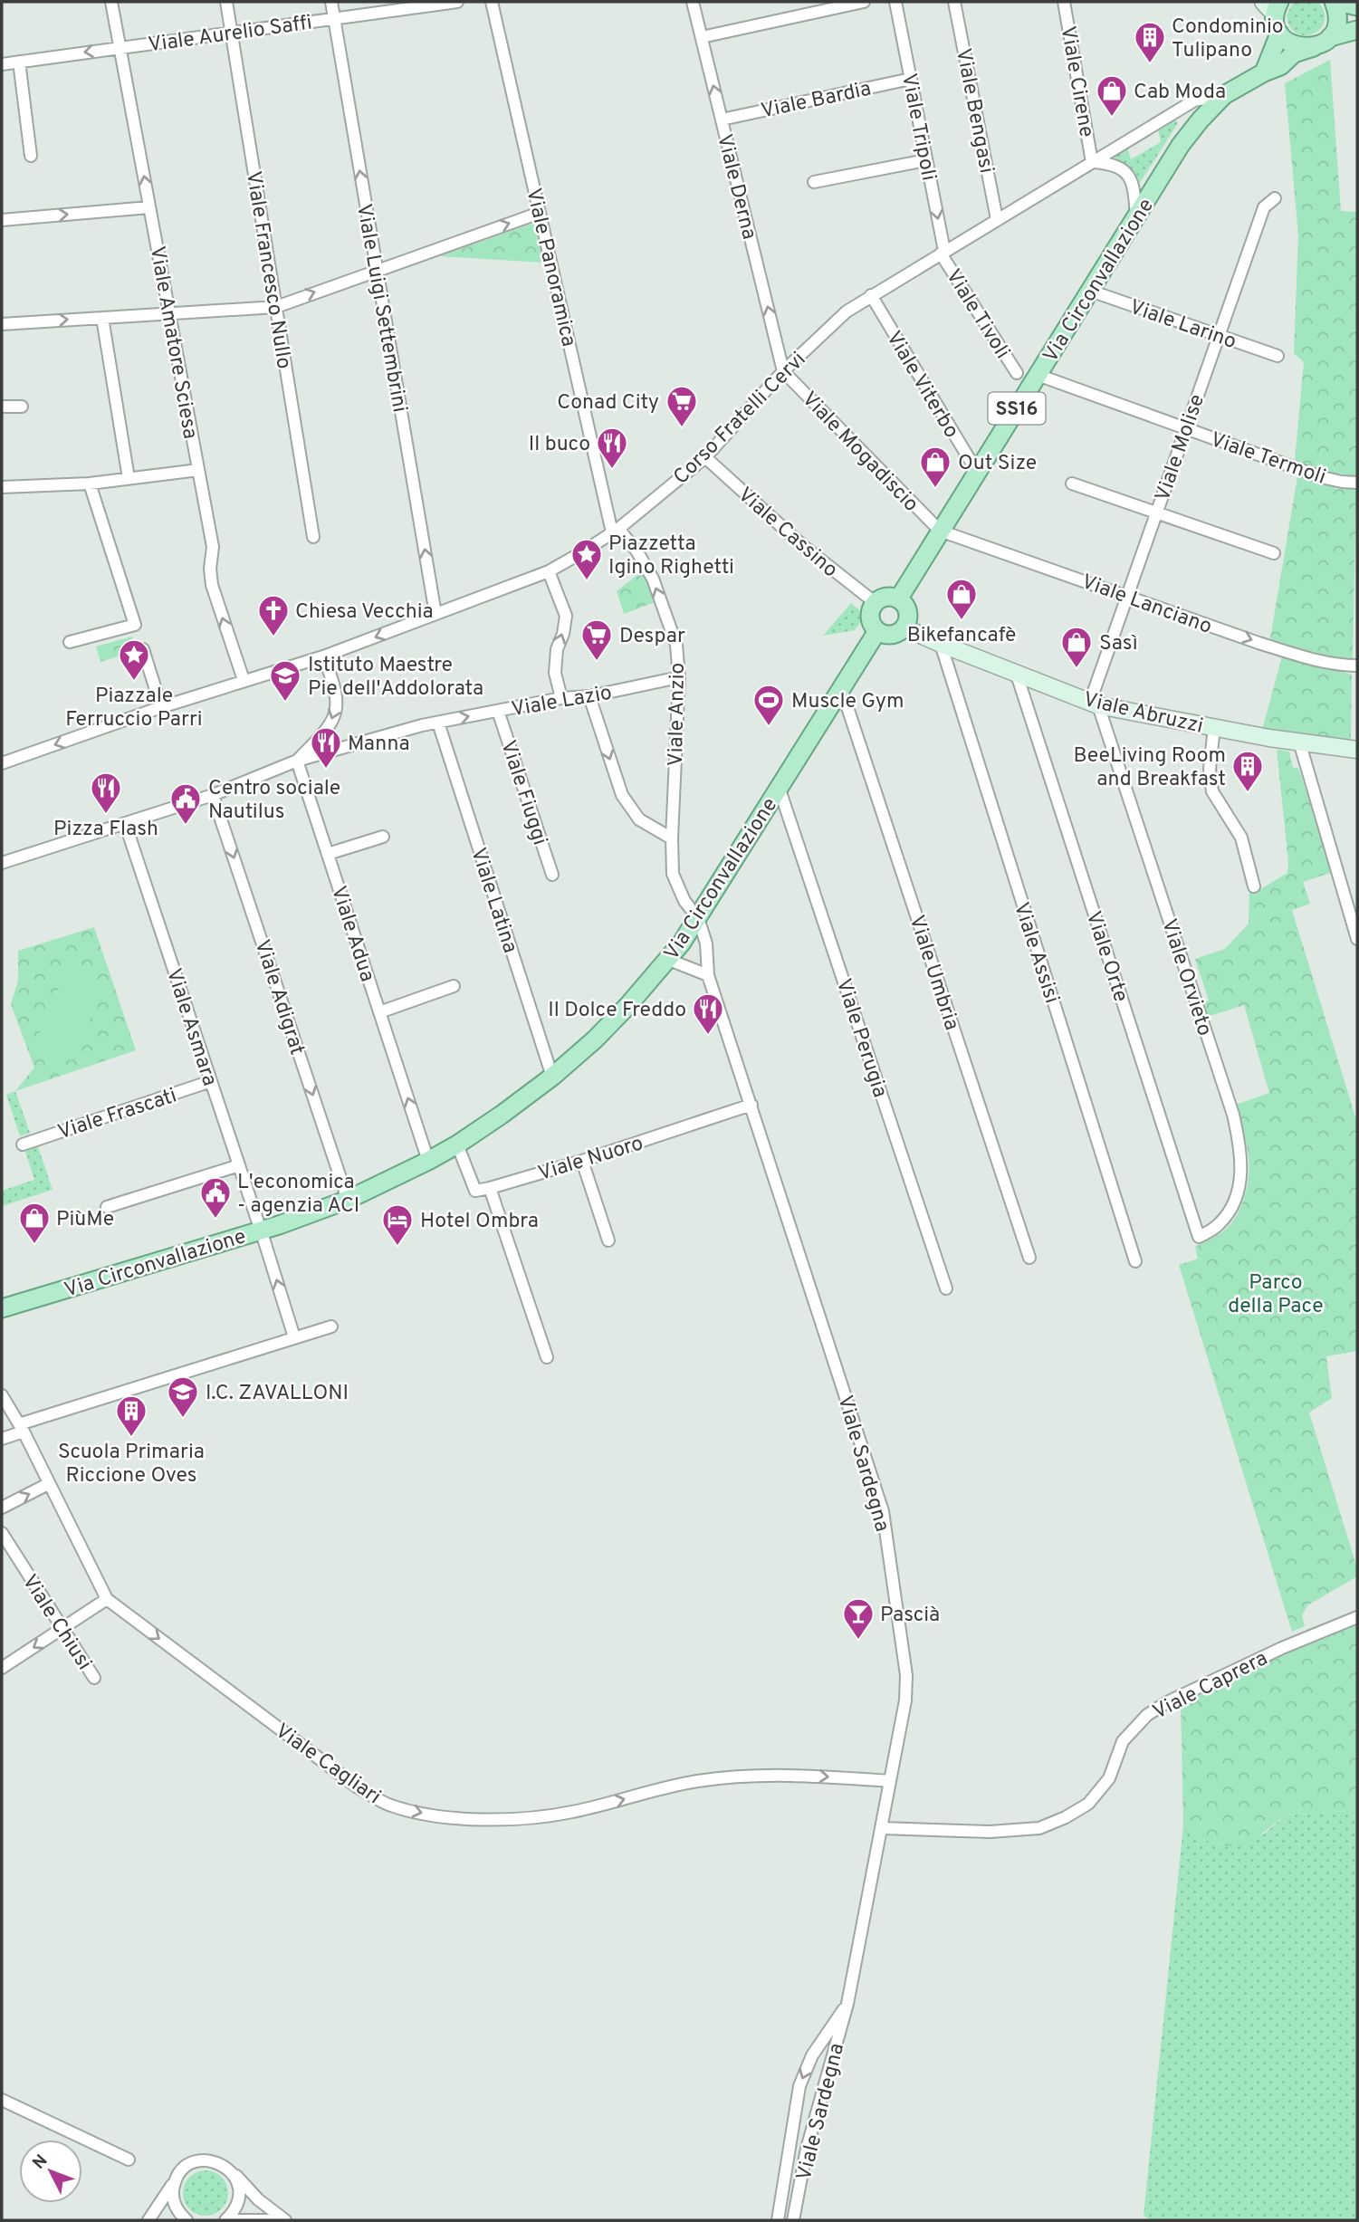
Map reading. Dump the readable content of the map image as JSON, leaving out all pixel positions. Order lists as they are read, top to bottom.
{
  "streets": {
    "main road": ["Via Circonvallazione", "SS16"],
    "street": [
      "Viale Aurelio Saffi",
      "Viale Cirene",
      "Viale Bardia",
      "Viale Bengasi",
      "Viale Tripoli",
      "Viale Derna",
      "Viale Panoramica",
      "Viale Francesco Nullo",
      "Viale Luigi Settembrini",
      "Viale Tivoli",
      "Viale Larino",
      "Viale Amatore Sciesa",
      "Viale Viterbo",
      "Corso Fratelli Cervi",
      "Viale Molise",
      "Viale Mogadiscio",
      "Viale Termoli",
      "Viale Cassino",
      "Viale Lanciano",
      "Viale Lazio",
      "Viale Abruzzi",
      "Viale Anzio",
      "Viale Fiuggi",
      "Viale Latina",
      "Viale Adua",
      "Viale Assisi",
      "Viale Orte",
      "Viale Umbria",
      "Viale Orvieto",
      "Viale Adigrat",
      "Viale Asmara",
      "Viale Perugia",
      "Viale Frascati",
      "Viale Nuoro",
      "Viale Sardegna",
      "Viale Chiusi",
      "Viale Caprera",
      "Viale Cagliari"
    ]
  },
  "crossings": [
    ["Viale Aurelio Saffi", "Viale Francesco Nullo"],
    ["Viale Aurelio Saffi", "Viale Luigi Settembrini"],
    ["Viale Aurelio Saffi", "Viale Amatore Sciesa"],
    ["Viale Cirene", "Corso Fratelli Cervi"],
    ["Viale Bardia", "Viale Tripoli"],
    ["Viale Bardia", "Viale Derna"],
    ["Viale Bengasi", "Corso Fratelli Cervi"],
    ["Viale Tripoli", "Viale Tivoli"],
    ["Viale Tripoli", "Corso Fratelli Cervi"],
    ["Viale Derna", "Corso Fratelli Cervi"],
    ["Viale Derna", "Viale Mogadiscio"],
    ["Viale Panoramica", "Corso Fratelli Cervi"],
    ["Viale Panoramica", "Viale Anzio"],
    ["Via Circonvallazione", "Viale Larino"],
    ["Via Circonvallazione", "Viale Viterbo"],
    ["Via Circonvallazione", "SS16"],
    ["Via Circonvallazione", "Corso Fratelli Cervi"],
    ["Via Circonvallazione", "Viale Mogadiscio"],
    ["Via Circonvallazione", "Viale Termoli"],
    ["Via Circonvallazione", "Viale Cassino"],
    ["Via Circonvallazione", "Viale Lanciano"],
    ["Via Circonvallazione", "Viale Abruzzi"],
    ["Via Circonvallazione", "Viale Anzio"],
    ["Via Circonvallazione", "Viale Latina"],
    ["Via Circonvallazione", "Viale Adua"],
    ["Via Circonvallazione", "Viale Umbria"],
    ["Via Circonvallazione", "Viale Adigrat"],
    ["Via Circonvallazione", "Viale Asmara"],
    ["Via Circonvallazione", "Viale Perugia"],
    ["Via Circonvallazione", "Viale Sardegna"],
    ["Viale Luigi Settembrini", "Corso Fratelli Cervi"],
    ["Viale Tivoli", "Corso Fratelli Cervi"],
    ["Viale Larino", "Viale Molise"],
    ["Viale Amatore Sciesa", "Corso Fratelli Cervi"],
    ["Viale Viterbo", "Corso Fratelli Cervi"],
    ["SS16", "Corso Fratelli Cervi"],
    ["Corso Fratelli Cervi", "Viale Mogadiscio"],
    ["Corso Fratelli Cervi", "Viale Cassino"],
    ["Corso Fratelli Cervi", "Viale Lazio"],
    ["Corso Fratelli Cervi", "Viale Anzio"],
    ["Viale Molise", "Viale Termoli"],
    ["Viale Molise", "Viale Lanciano"],
    ["Viale Molise", "Viale Abruzzi"],
    ["Viale Molise", "Viale Orvieto"],
    ["Viale Mogadiscio", "Viale Lanciano"],
    ["Viale Cassino", "Viale Abruzzi"],
    ["Viale Lazio", "Viale Anzio"],
    ["Viale Lazio", "Viale Fiuggi"],
    ["Viale Lazio", "Viale Latina"],
    ["Viale Lazio", "Viale Adua"],
    ["Viale Lazio", "Viale Adigrat"],
    ["Viale Lazio", "Viale Asmara"],
    ["Viale Abruzzi", "Viale Assisi"],
    ["Viale Abruzzi", "Viale Orte"],
    ["Viale Abruzzi", "Viale Orvieto"],
    ["Viale Anzio", "Viale Sardegna"],
    ["Viale Orte", "Viale Orvieto"],
    ["Viale Asmara", "Viale Frascati"],
    ["Viale Nuoro", "Viale Sardegna"],
    ["Viale Sardegna", "Viale Caprera"],
    ["Viale Sardegna", "Viale Cagliari"]
  ],
  "one_way": [
    "Viale Tripoli",
    "Viale Derna",
    "Viale Luigi Settembrini",
    "Viale Amatore Sciesa",
    "Viale Anzio",
    "Viale Adua",
    "Viale Adigrat",
    "Viale Cagliari"
  ],
  "parks": ["Parco della Pace"],
  "places": {
    "building": ["Condominio Tulipano", "BeeLiving Room and Breakfast", "Scuola Primaria Riccione Oves"],
    "shop": [
      "Cab Moda",
      "Out Size",
      "Bikefancafè",
      "Sasì",
      "PiùMe"
    ],
    "supermarket": ["Conad City", "Despar"],
    "restaurant": [
      "Il buco",
      "Manna",
      "Pizza Flash",
      "Il Dolce Freddo"
    ],
    "place": ["Piazzetta Igino Righetti", "Piazzale Ferruccio Parri"],
    "church": ["Chiesa Vecchia"],
    "school or university": ["Istituto Maestre Pie dell'Addolorata", "I.C. ZAVALLONI"],
    "sports": ["Muscle Gym"],
    "public building": ["Centro sociale Nautilus", "L'economica - agenzia ACI"],
    "hotel": ["Hotel Ombra"],
    "bar": ["Pascià"]
  },
  "north": "top left"
}
